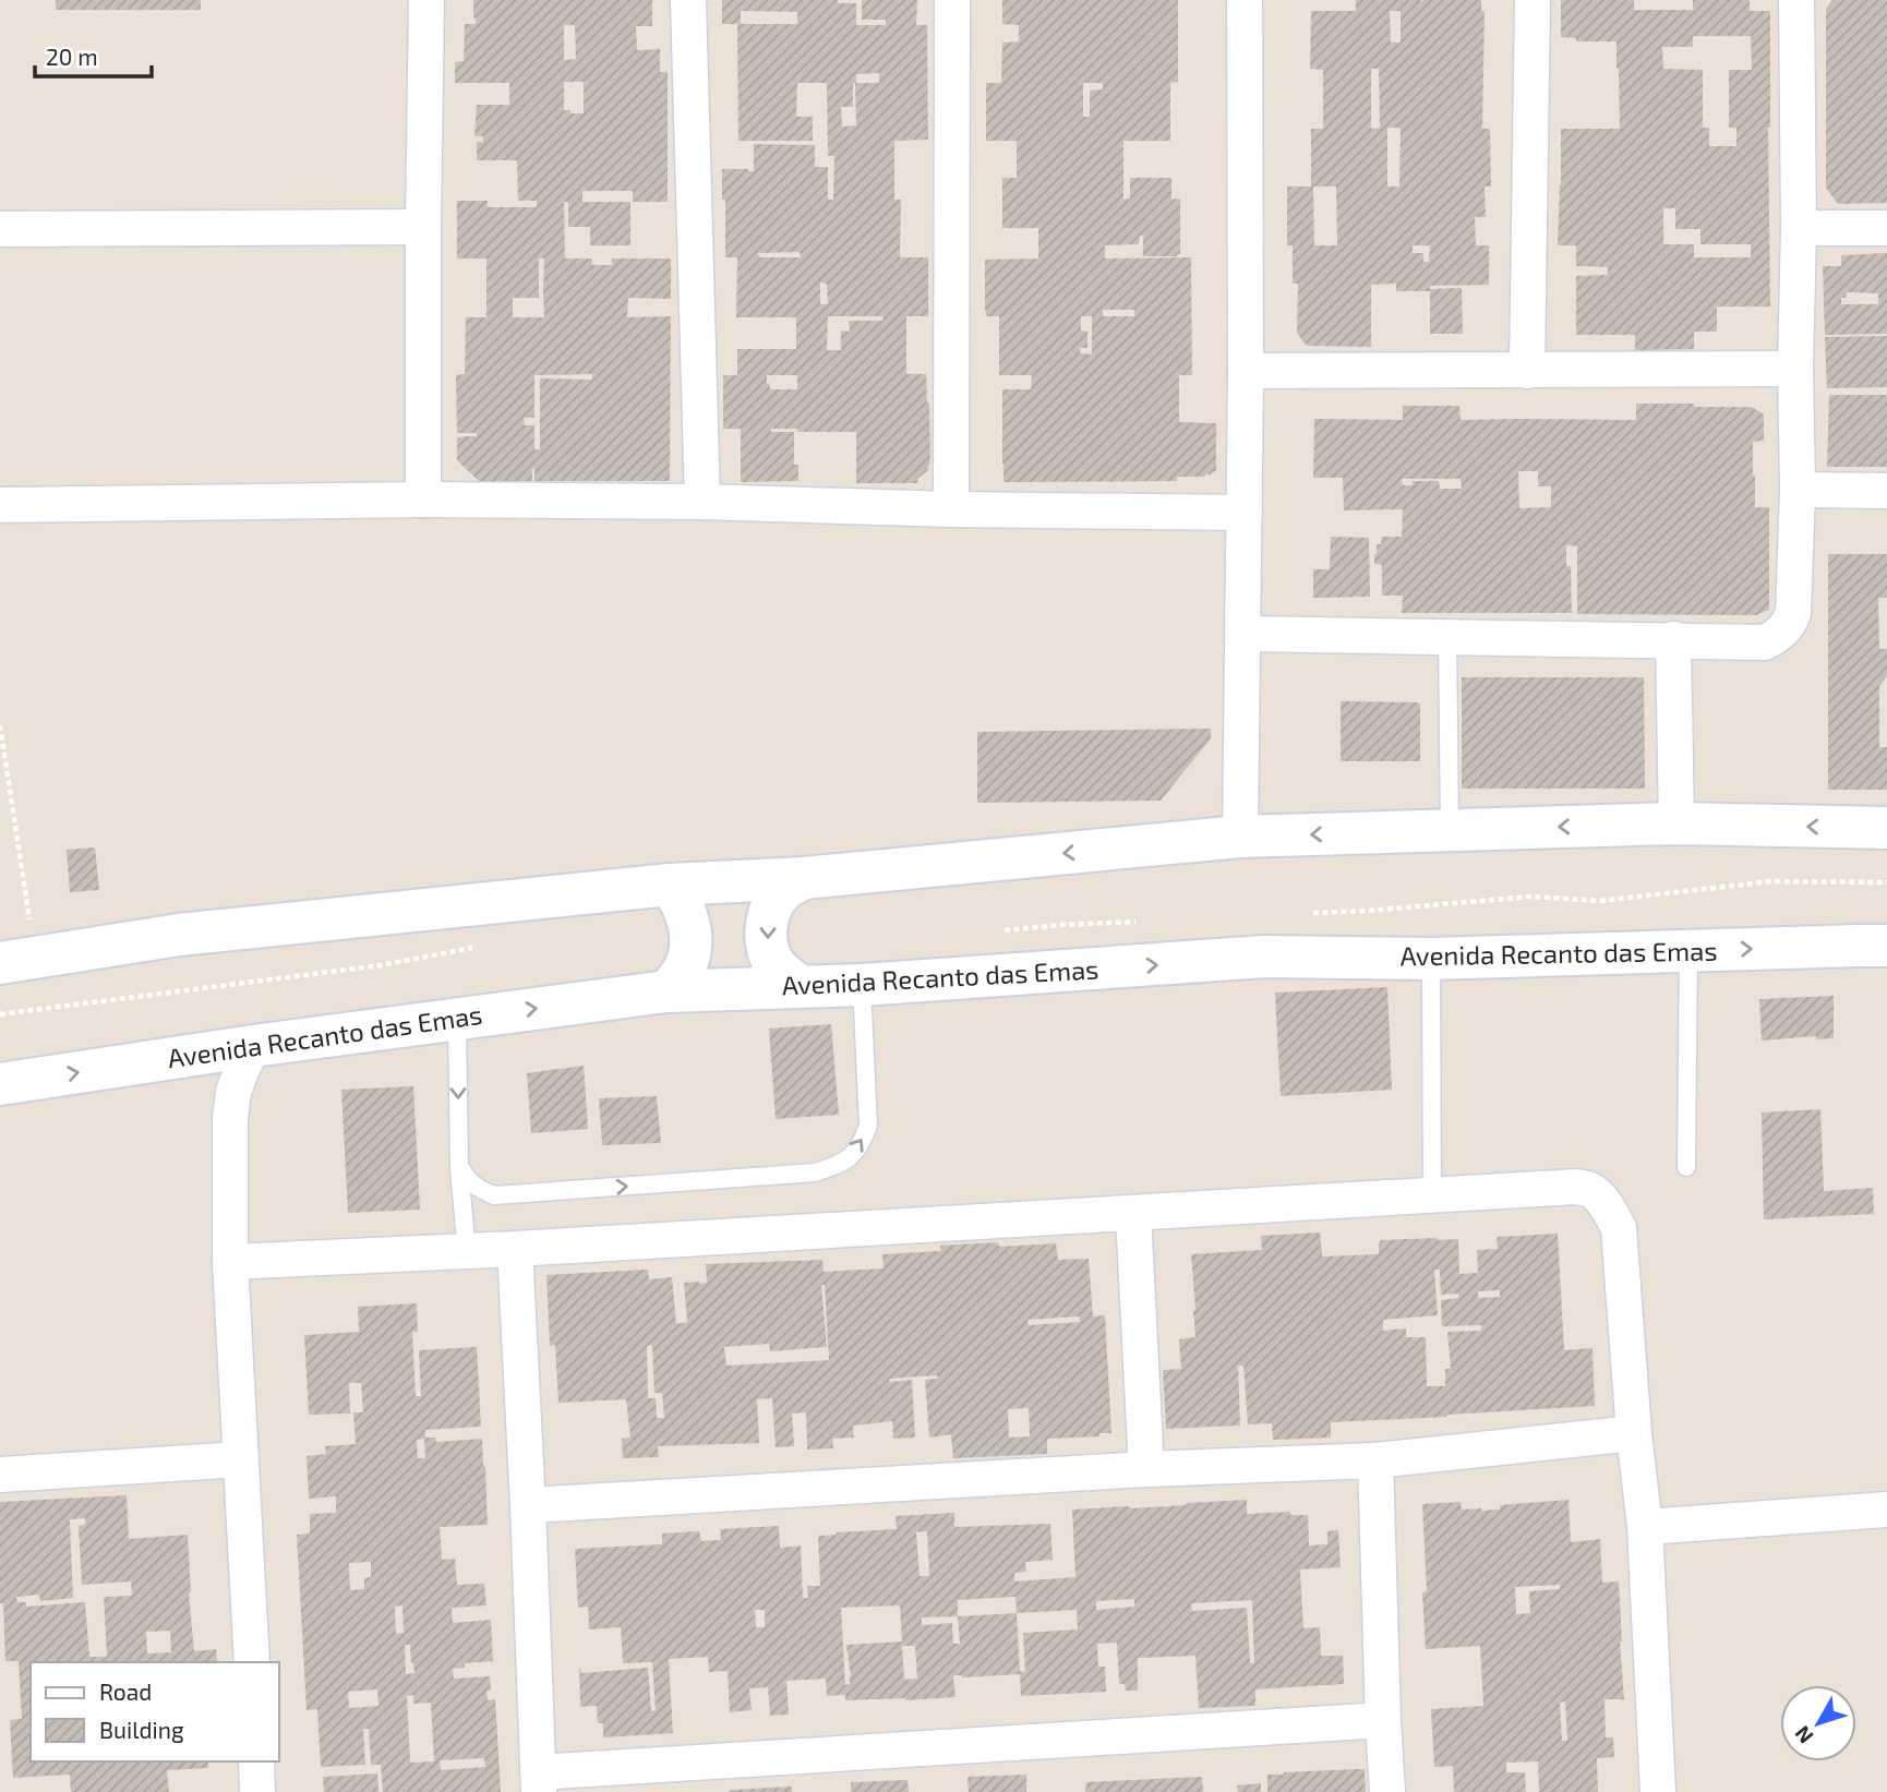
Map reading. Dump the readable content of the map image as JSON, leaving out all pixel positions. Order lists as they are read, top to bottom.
{
  "streets": {
    "main road": ["Avenida Recanto das Emas"]
  },
  "legend": ["Road", "Building"],
  "scale_bar": "20 m",
  "north": "bottom left"
}
